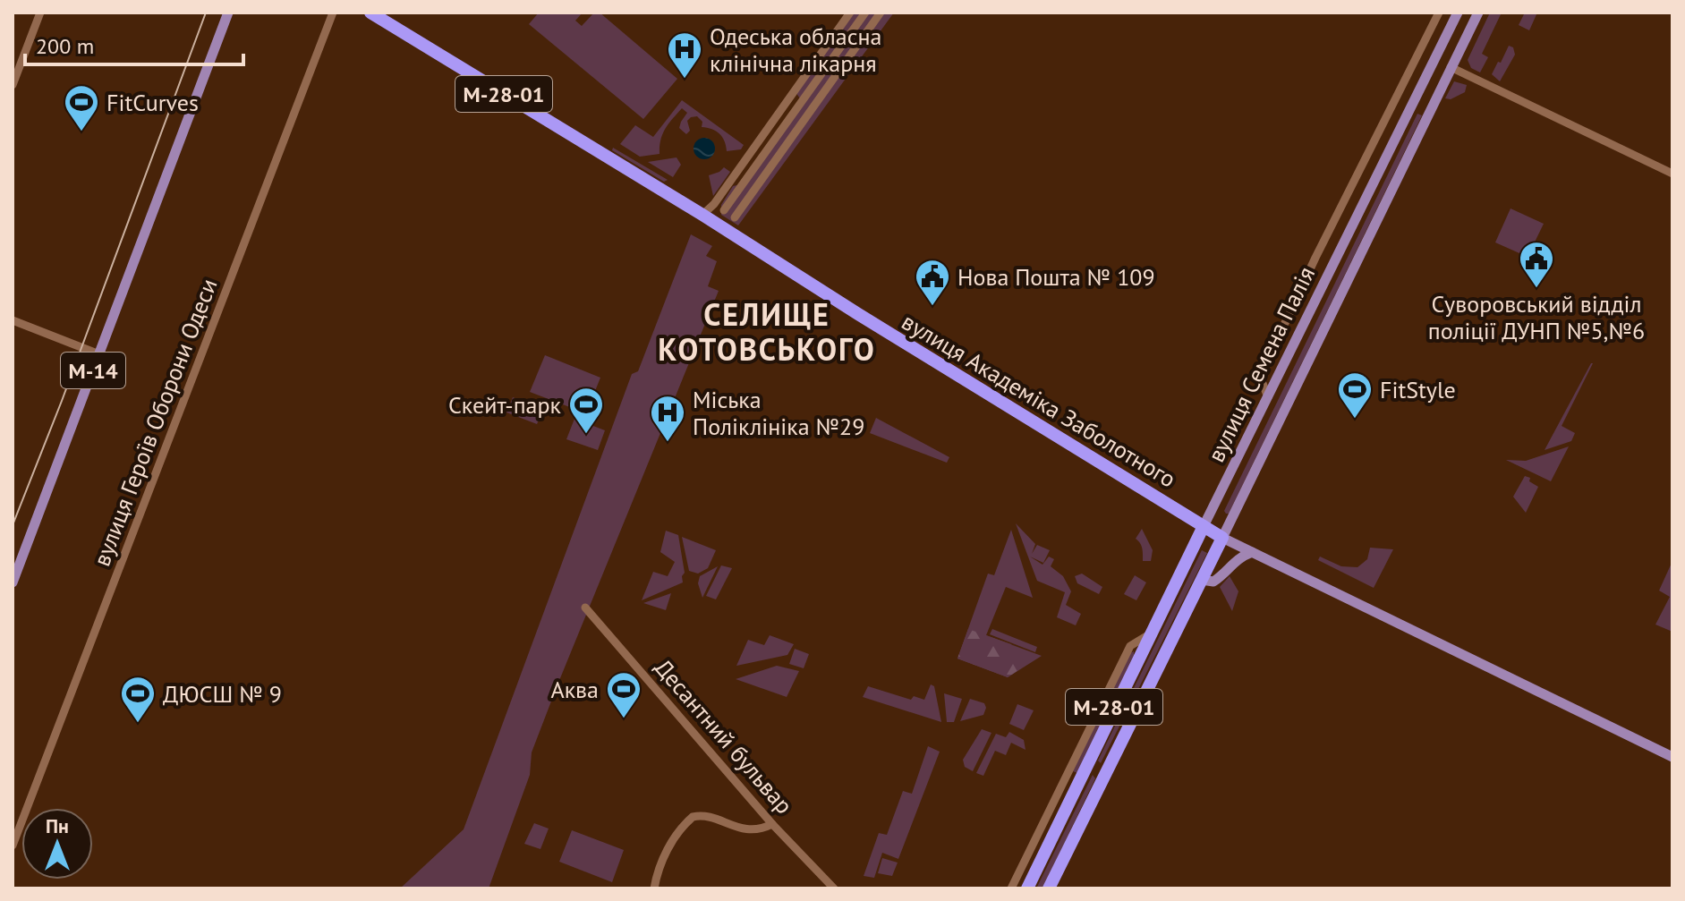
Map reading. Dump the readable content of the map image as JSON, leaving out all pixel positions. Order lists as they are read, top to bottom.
{
  "streets": {
    "highway": ["М-28-01", "вулиця Семена Палія", "вулиця Академіка Заболотного"],
    "main road": ["М-14"],
    "street": ["вулиця Героїв Оборони Одеси", "Десантний бульвар"]
  },
  "crossings": [
    ["вулиця Семена Палія", "вулиця Академіка Заболотного"]
  ],
  "districts": ["СЕЛИЩЕ КОТОВСЬКОГО"],
  "places": {
    "hospital": ["Одеська обласна клінічна лікарня", "Міська Поліклініка №29"],
    "sports": [
      "FitCurves",
      "FitStyle",
      "Скейт-парк",
      "Аква",
      "ДЮСШ № 9"
    ],
    "public building": ["Суворовський відділ поліції ДУНП №5,№6", "Нова Пошта № 109"]
  },
  "scale_bar": "200 m",
  "north": "top"
}
